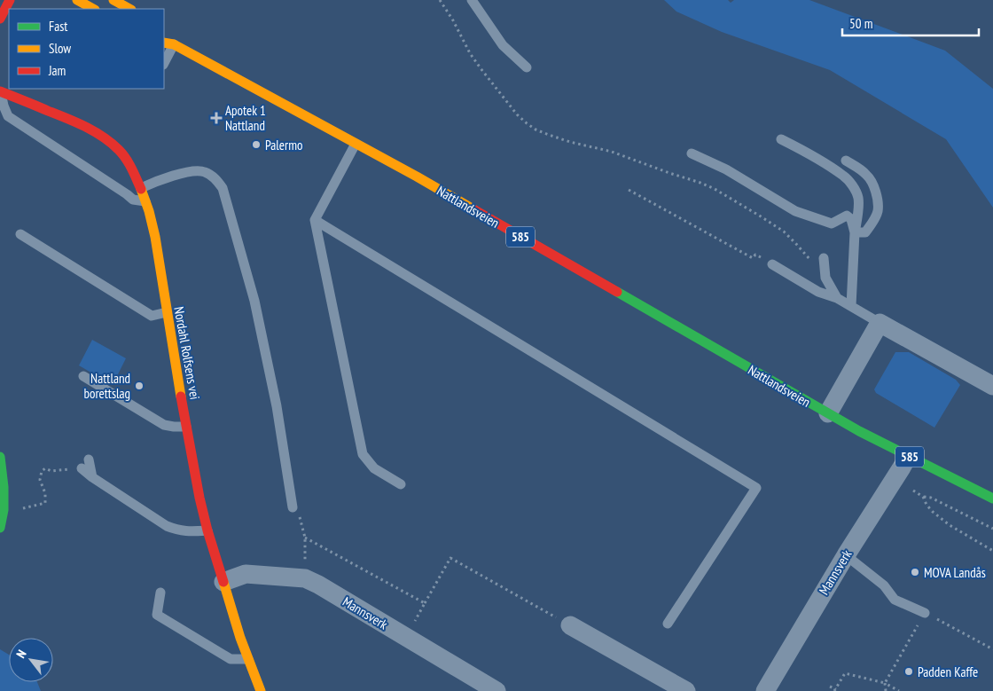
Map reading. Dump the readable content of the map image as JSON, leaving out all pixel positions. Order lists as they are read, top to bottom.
{
  "streets": {
    "main road": ["Nattlandsveien", "585", "Nordahl Rolfsens vei"],
    "street": ["Mannsverk"]
  },
  "crossings": [
    ["Nattlandsveien", "Mannsverk"],
    ["Nordahl Rolfsens vei", "Mannsverk"]
  ],
  "places": {
    "health": ["Apotek 1 Nattland"],
    "other": [
      "Palermo",
      "Nattland borettslag",
      "MOVA Landås",
      "Padden Kaffe"
    ]
  },
  "legend": ["Fast", "Slow", "Jam"],
  "scale_bar": "50 m",
  "north": "top left"
}
